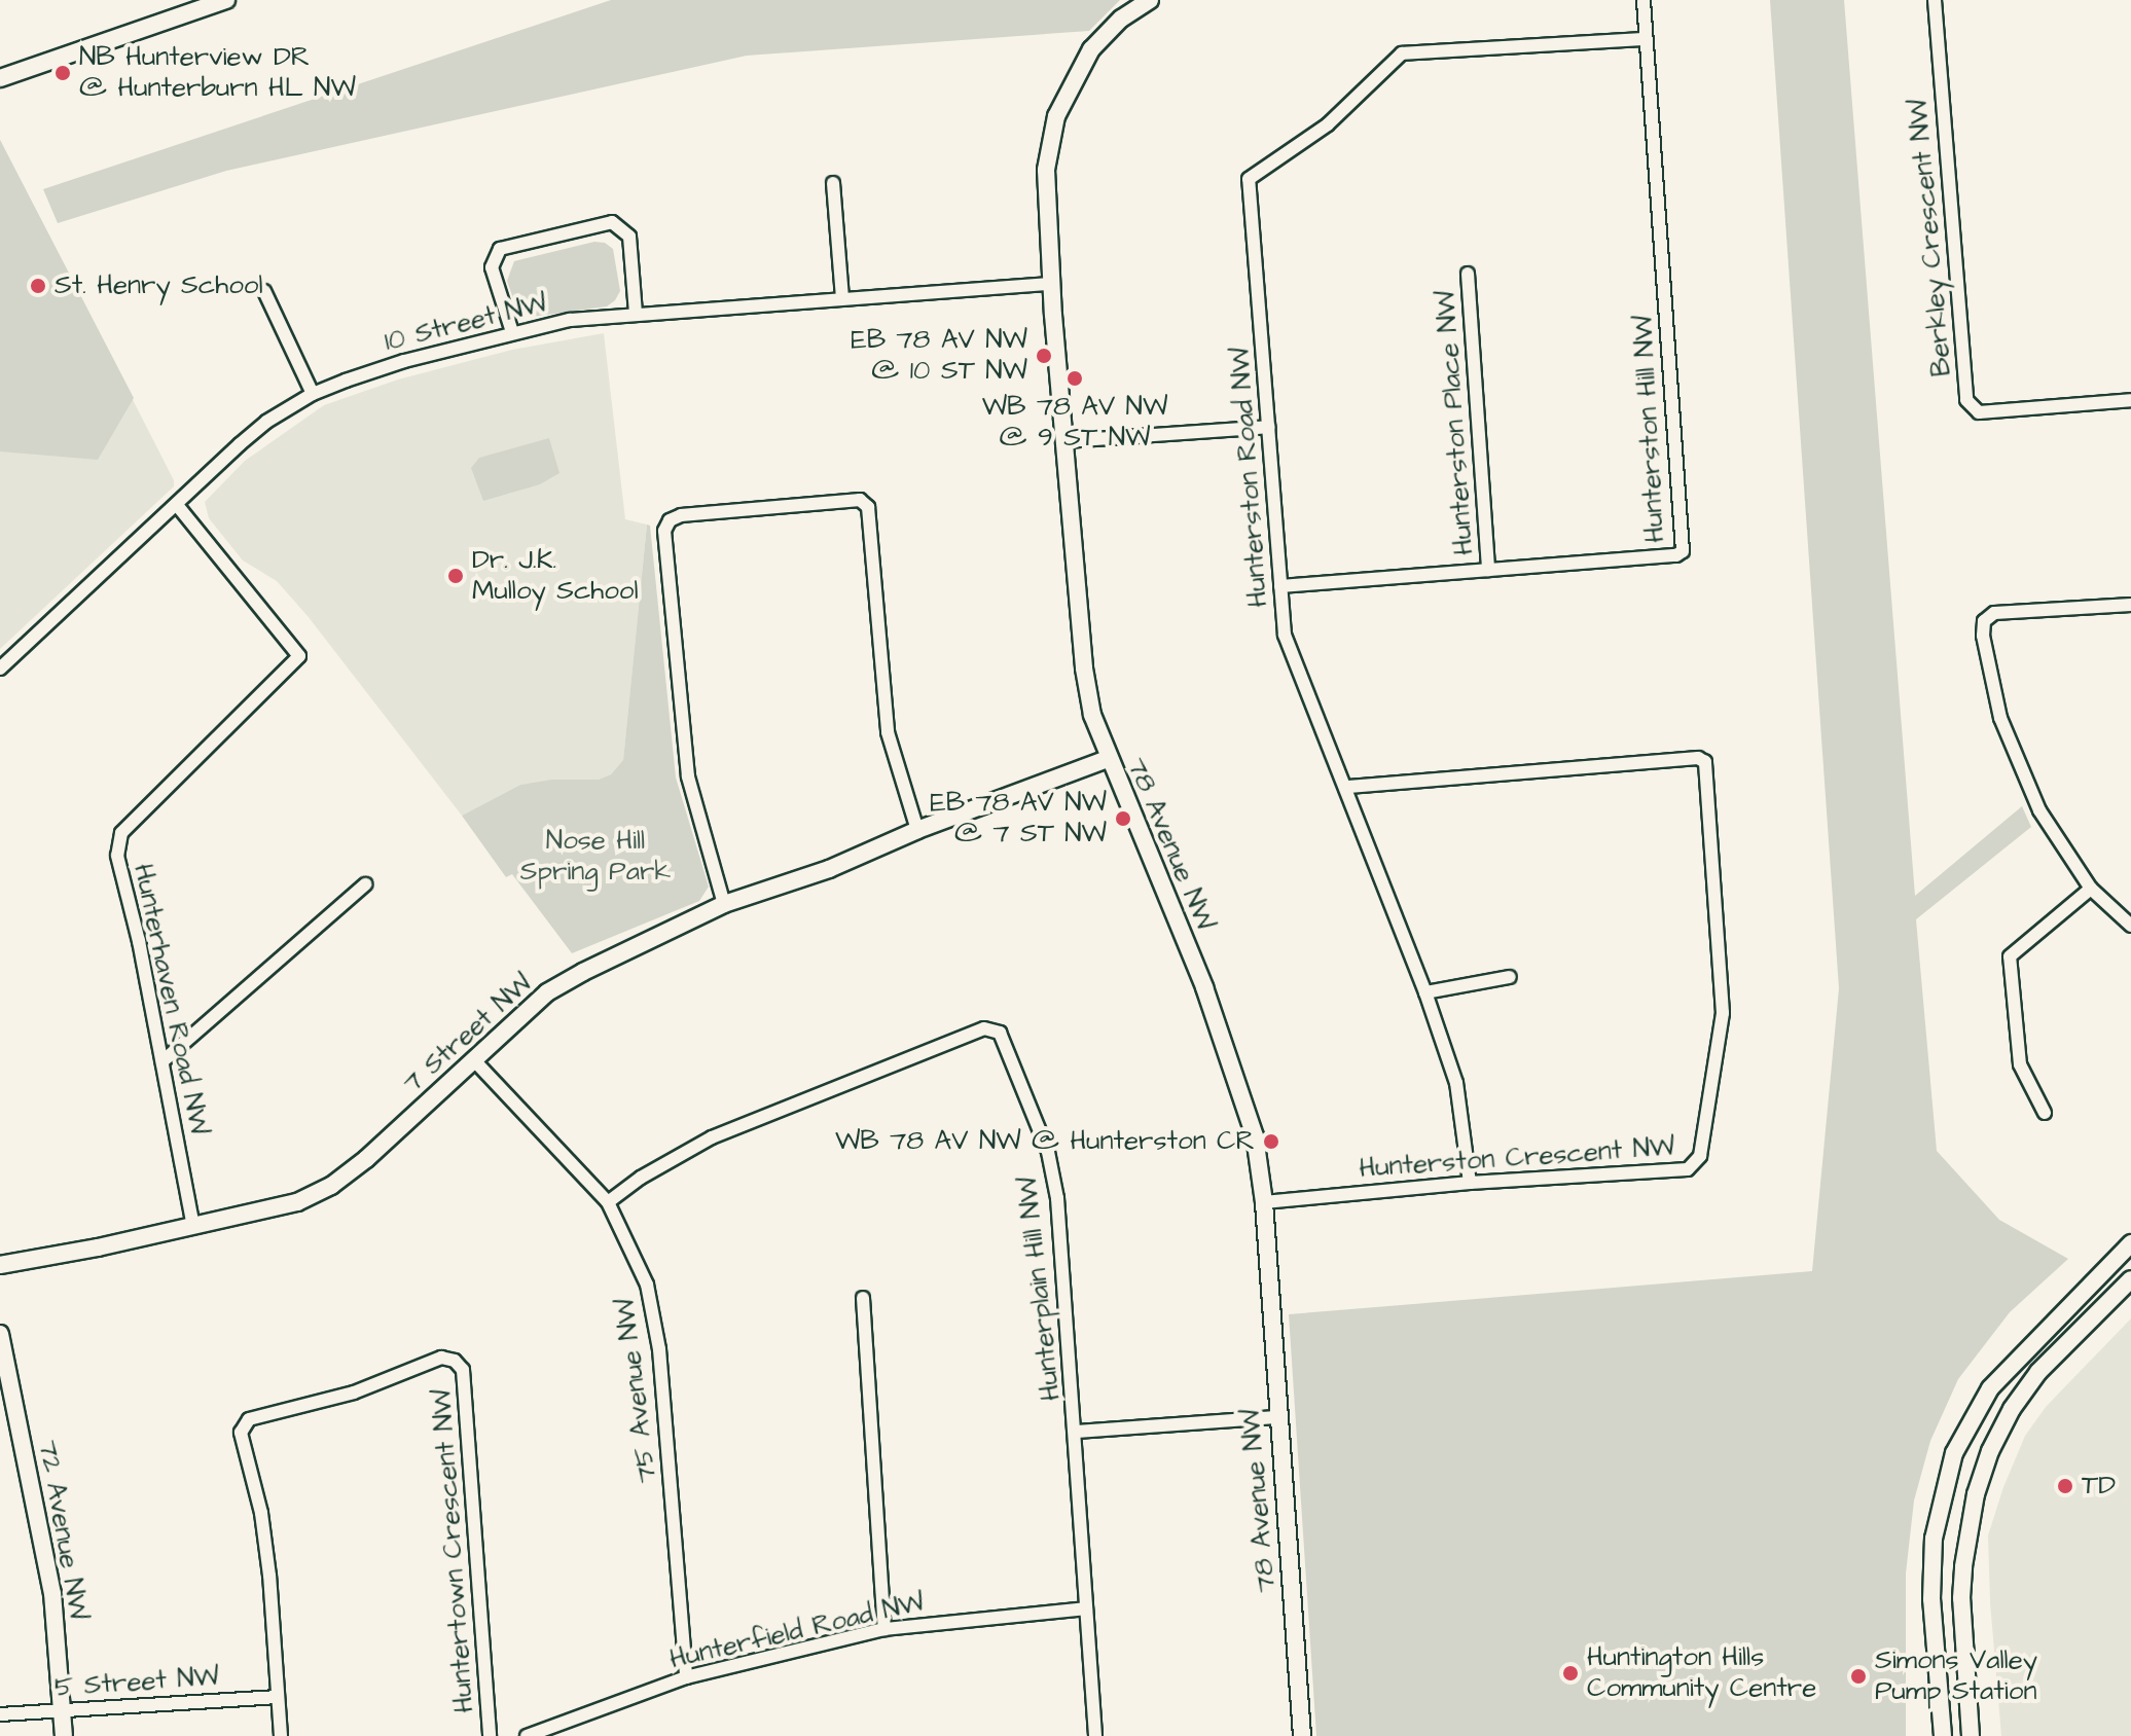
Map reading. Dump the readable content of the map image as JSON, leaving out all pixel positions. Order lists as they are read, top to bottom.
{
  "streets": {
    "street": [
      "Berkley Crescent NW",
      "10 Street NW",
      "Hunterston Place NW",
      "Hunterston Hill NW",
      "Hunterston Road NW",
      "78 Avenue NW",
      "Hunterhaven Road NW",
      "7 Street NW",
      "Hunterston Crescent NW",
      "Hunterplain Hill NW",
      "75 Avenue NW",
      "72 Avenue NW",
      "Huntertown Crescent NW",
      "Hunterfield Road NW",
      "5 Street NW"
    ]
  },
  "crossings": [
    ["10 Street NW", "78 Avenue NW"],
    ["10 Street NW", "Hunterhaven Road NW"],
    ["Hunterston Place NW", "Hunterston Hill NW"],
    ["Hunterston Hill NW", "Hunterston Road NW"],
    ["Hunterston Road NW", "Hunterston Crescent NW"],
    ["78 Avenue NW", "7 Street NW"],
    ["78 Avenue NW", "Hunterston Crescent NW"],
    ["Hunterhaven Road NW", "7 Street NW"],
    ["7 Street NW", "75 Avenue NW"],
    ["Hunterplain Hill NW", "75 Avenue NW"],
    ["Hunterplain Hill NW", "Hunterfield Road NW"],
    ["75 Avenue NW", "Hunterfield Road NW"],
    ["72 Avenue NW", "5 Street NW"],
    ["Huntertown Crescent NW", "5 Street NW"]
  ],
  "parks": ["Nose Hill Spring Park"],
  "places": [
    "NB Hunterview DR @ Hunterburn HL NW",
    "St. Henry School",
    "EB 78 AV NW @ 10 ST NW",
    "WB 78 AV NW @ 9 ST NW",
    "Dr. J.K. Mulloy School",
    "EB 78 AV NW @ 7 ST NW",
    "WB 78 AV NW @ Hunterston CR",
    "TD",
    "Huntington Hills Community Centre",
    "Simons Valley Pump Station"
  ]
}
